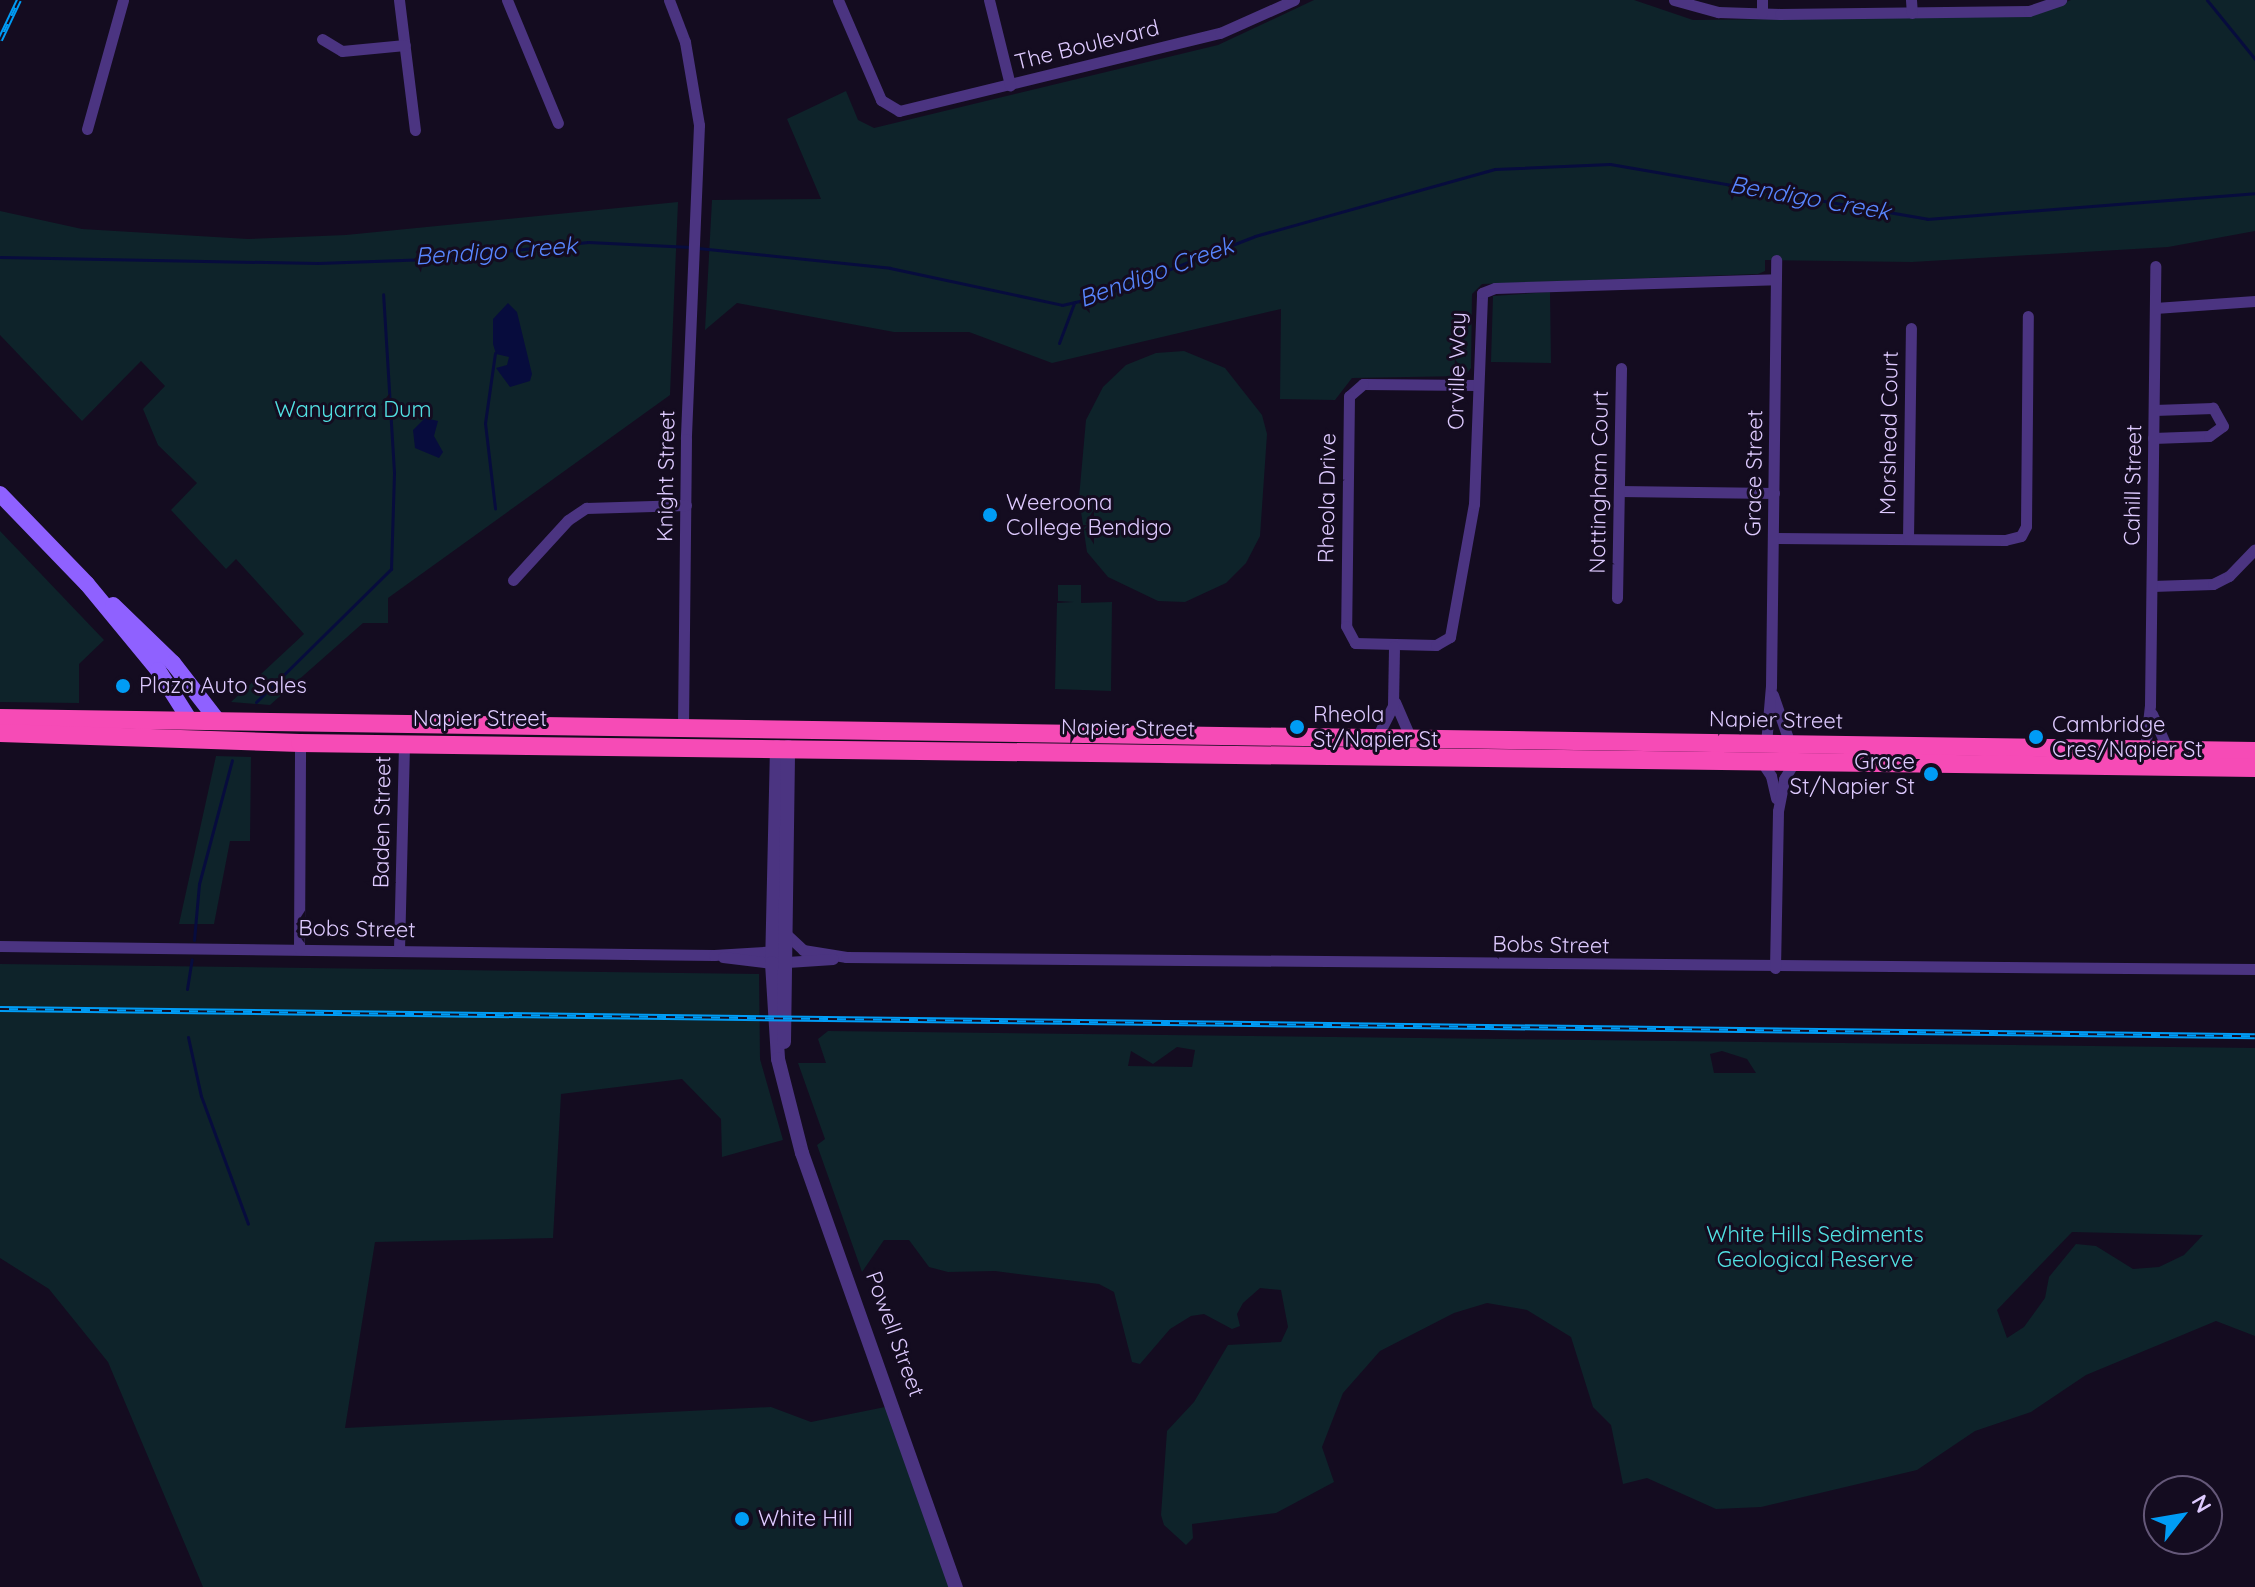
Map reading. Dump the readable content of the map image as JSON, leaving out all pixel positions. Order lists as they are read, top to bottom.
{
  "streets": {
    "highway": ["Napier Street"],
    "street": [
      "The Boulevard",
      "Orville Way",
      "Morshead Court",
      "Grace Street",
      "Knight Street",
      "Nottingham Court",
      "Cahill Street",
      "Rheola Drive",
      "Baden Street",
      "Bobs Street",
      "Powell Street"
    ]
  },
  "crossings": [
    ["Orville Way", "Grace Street"],
    ["Orville Way", "Rheola Drive"],
    ["Grace Street", "Napier Street"],
    ["Grace Street", "Bobs Street"],
    ["Knight Street", "Napier Street"],
    ["Cahill Street", "Napier Street"],
    ["Napier Street", "Baden Street"],
    ["Napier Street", "Powell Street"],
    ["Baden Street", "Bobs Street"],
    ["Bobs Street", "Powell Street"]
  ],
  "water": ["Bendigo Creek"],
  "parks": ["Wanyarra Dum", "White Hills Sediments Geological Reserve"],
  "places": [
    "Weeroona College Bendigo",
    "Plaza Auto Sales",
    "Rheola St/Napier St",
    "Cambridge Cres/Napier St",
    "Grace St/Napier St",
    "White Hill"
  ],
  "north": "top right"
}
